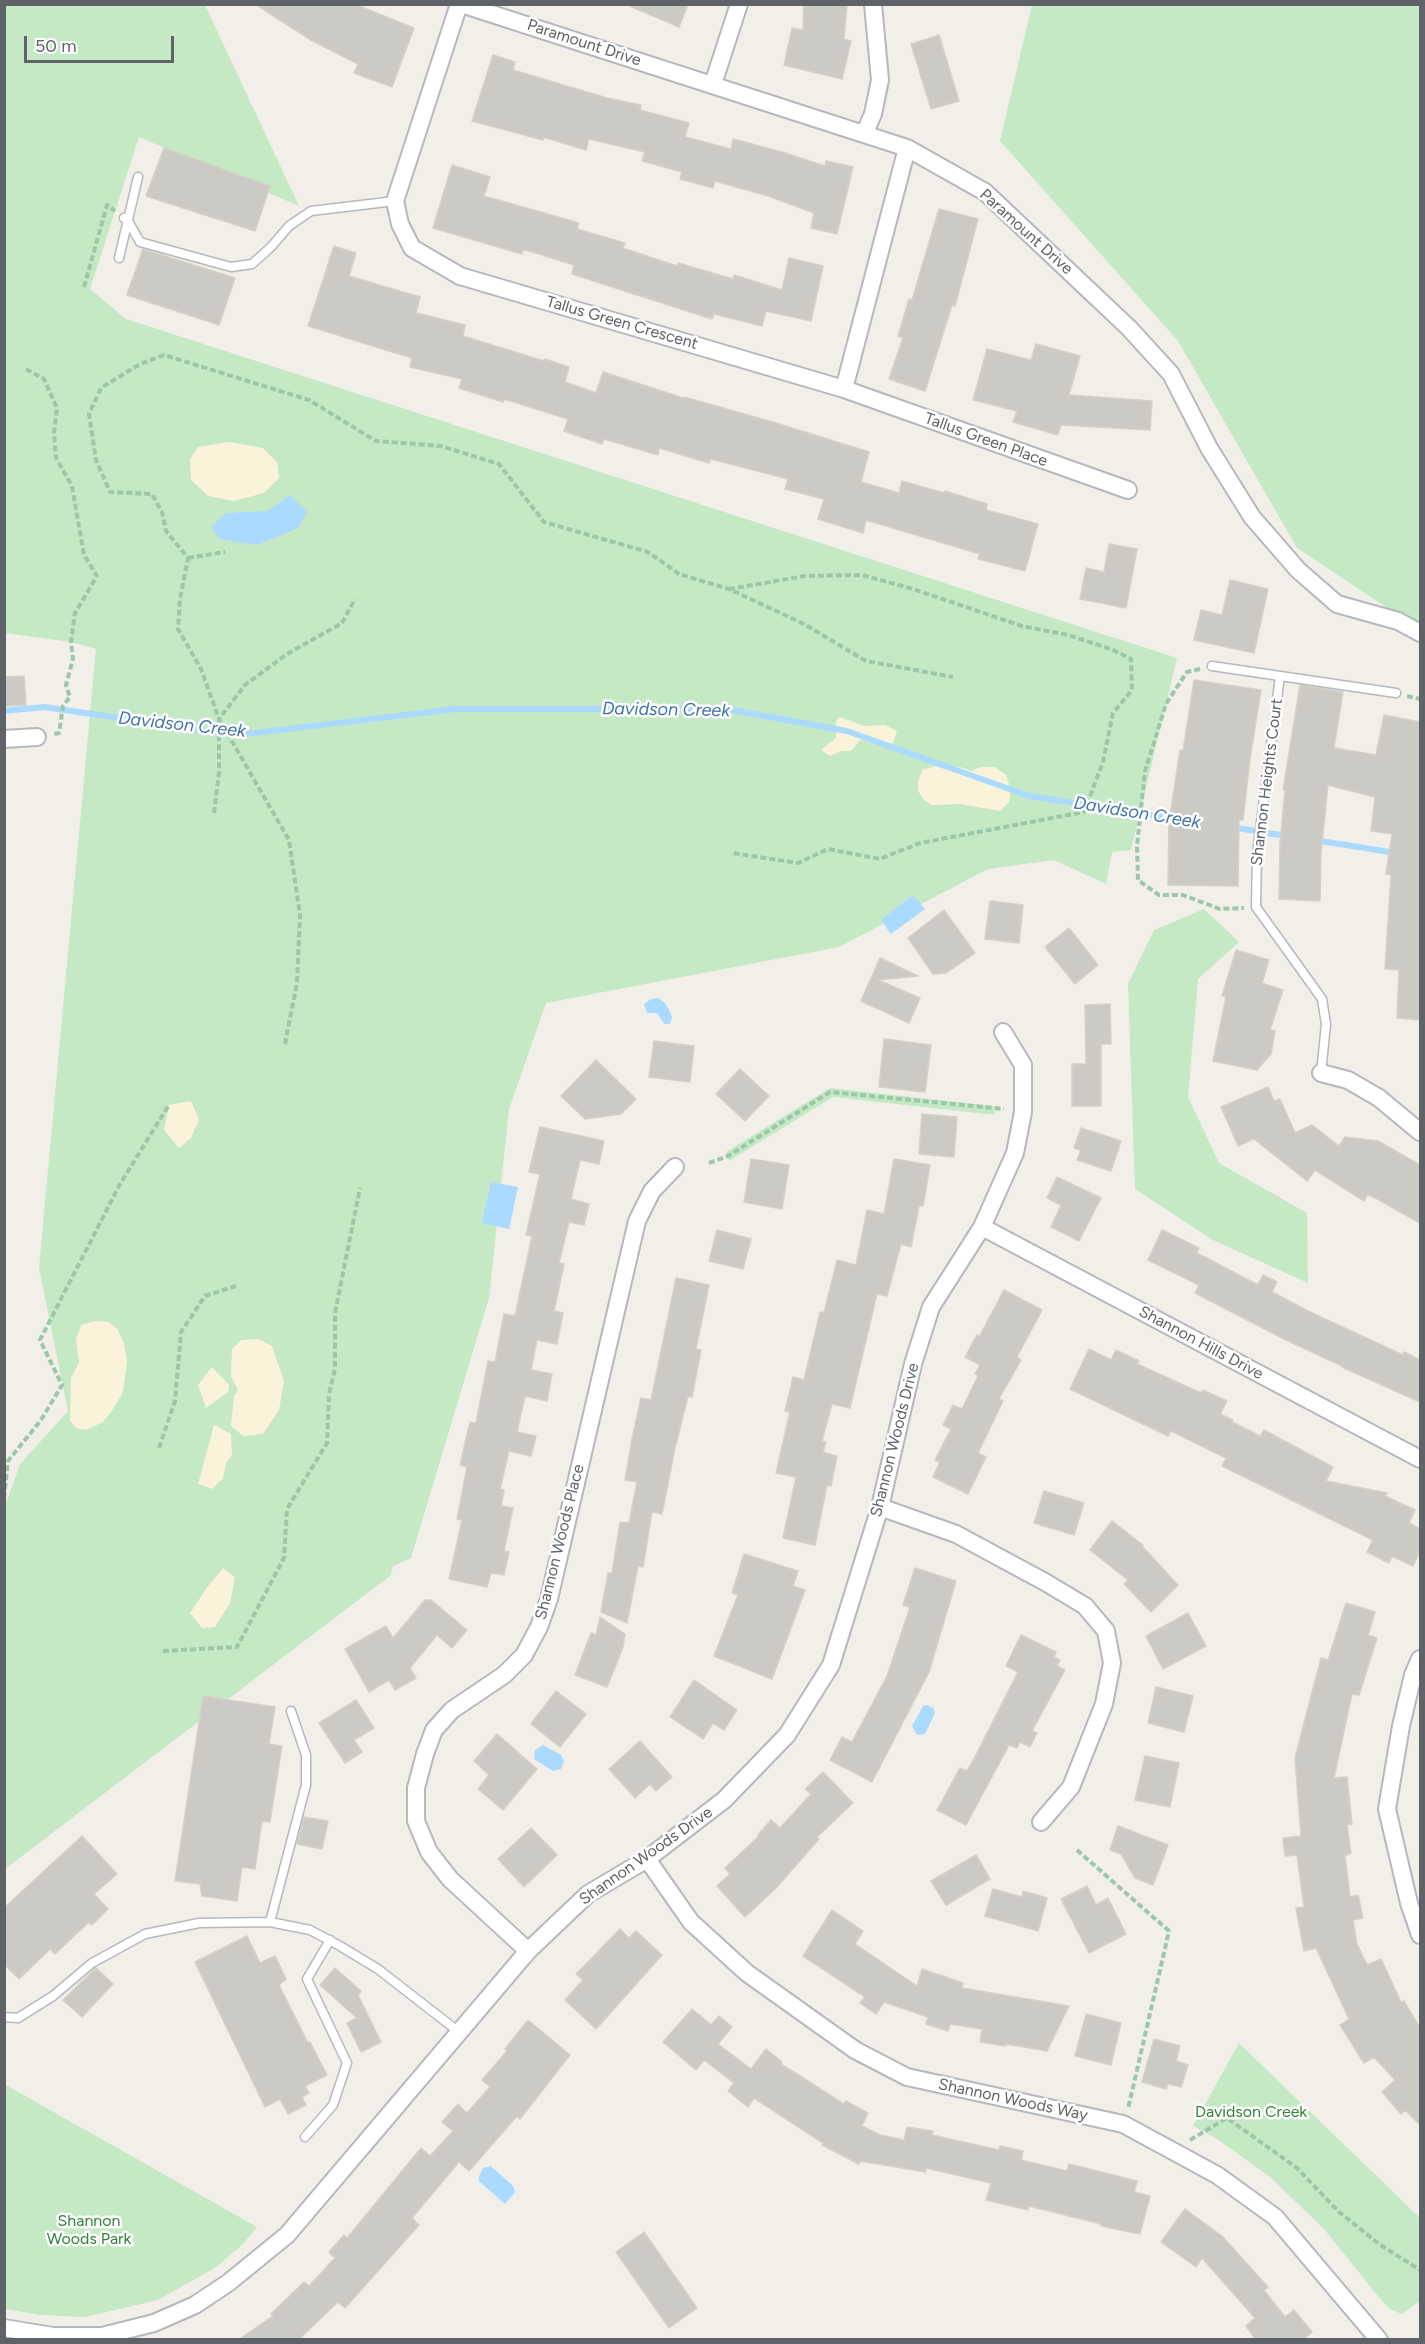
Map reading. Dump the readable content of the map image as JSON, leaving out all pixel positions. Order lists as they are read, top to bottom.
{
  "streets": {
    "street": [
      "Paramount Drive",
      "Tallus Green Crescent",
      "Tallus Green Place",
      "Shannon Hills Drive",
      "Shannon Woods Drive",
      "Shannon Woods Place",
      "Shannon Woods Way"
    ],
    "lane": ["Shannon Heights Court"]
  },
  "crossings": [
    ["Tallus Green Crescent", "Tallus Green Place"],
    ["Shannon Hills Drive", "Shannon Woods Drive"],
    ["Shannon Woods Drive", "Shannon Woods Place"],
    ["Shannon Woods Drive", "Shannon Woods Way"]
  ],
  "water": ["Davidson Creek"],
  "parks": ["Davidson Creek", "Shannon Woods Park"],
  "scale_bar": "50 m"
}
